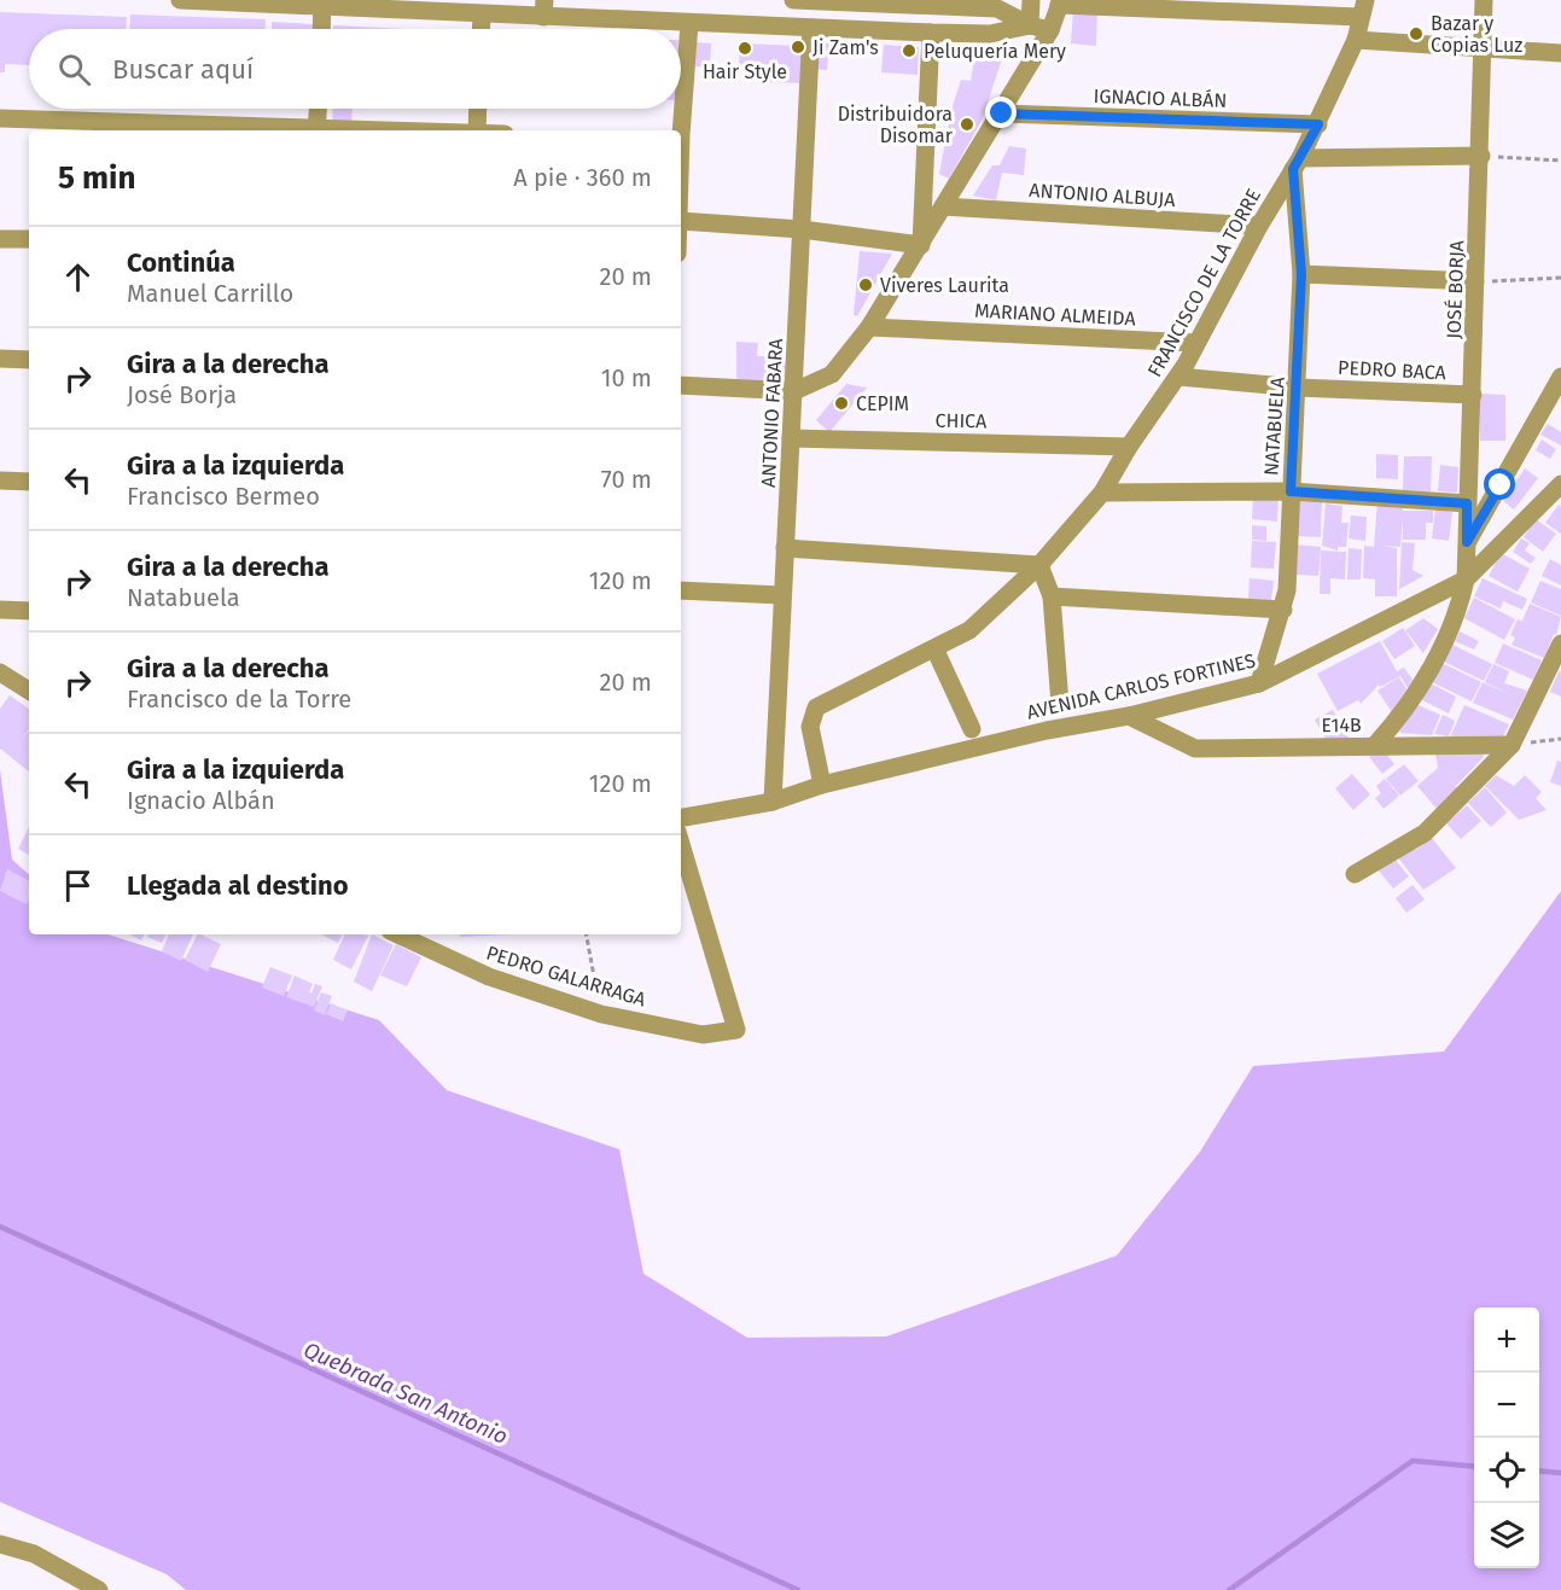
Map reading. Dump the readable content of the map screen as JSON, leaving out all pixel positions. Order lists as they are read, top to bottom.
{
  "streets": {
    "street": [
      "IGNACIO ALBÁN",
      "ANTONIO ALBUJA",
      "FRANCISCO DE LA TORRE",
      "JOSÉ BORJA",
      "MARIANO ALMEIDA",
      "PEDRO BACA",
      "ANTONIO FABARA",
      "CHICA",
      "NATABUELA",
      "AVENIDA CARLOS FORTINES",
      "E14B",
      "PEDRO GALARRAGA"
    ]
  },
  "crossings": [
    ["IGNACIO ALBÁN", "FRANCISCO DE LA TORRE"],
    ["ANTONIO ALBUJA", "FRANCISCO DE LA TORRE"],
    ["FRANCISCO DE LA TORRE", "MARIANO ALMEIDA"],
    ["FRANCISCO DE LA TORRE", "PEDRO BACA"],
    ["FRANCISCO DE LA TORRE", "CHICA"],
    ["FRANCISCO DE LA TORRE", "NATABUELA"],
    ["FRANCISCO DE LA TORRE", "AVENIDA CARLOS FORTINES"],
    ["JOSÉ BORJA", "PEDRO BACA"],
    ["JOSÉ BORJA", "AVENIDA CARLOS FORTINES"],
    ["JOSÉ BORJA", "E14B"],
    ["PEDRO BACA", "NATABUELA"],
    ["ANTONIO FABARA", "CHICA"],
    ["ANTONIO FABARA", "AVENIDA CARLOS FORTINES"],
    ["NATABUELA", "AVENIDA CARLOS FORTINES"],
    ["AVENIDA CARLOS FORTINES", "E14B"]
  ],
  "water": ["Quebrada San Antonio"],
  "places": [
    "Bazar y Copias Luz",
    "Ji Zam's",
    "Hair Style",
    "Peluquería Mery",
    "Distribuidora Disomar",
    "Viveres Laurita",
    "CEPIM"
  ],
  "page": {
    "search": "Buscar aquí",
    "heading": ["5 min", "A pie · 360 m"],
    "list": [
      ["Continúa", "Manuel Carrillo", "20 m"],
      ["Gira a la derecha", "José Borja", "10 m"],
      ["Gira a la izquierda", "Francisco Bermeo", "70 m"],
      ["Gira a la derecha", "Natabuela", "120 m"],
      ["Gira a la derecha", "Francisco de la Torre", "20 m"],
      ["Gira a la izquierda", "Ignacio Albán", "120 m"],
      "Llegada al destino"
    ],
    "map_buttons": ["+", "−"]
  }
}
